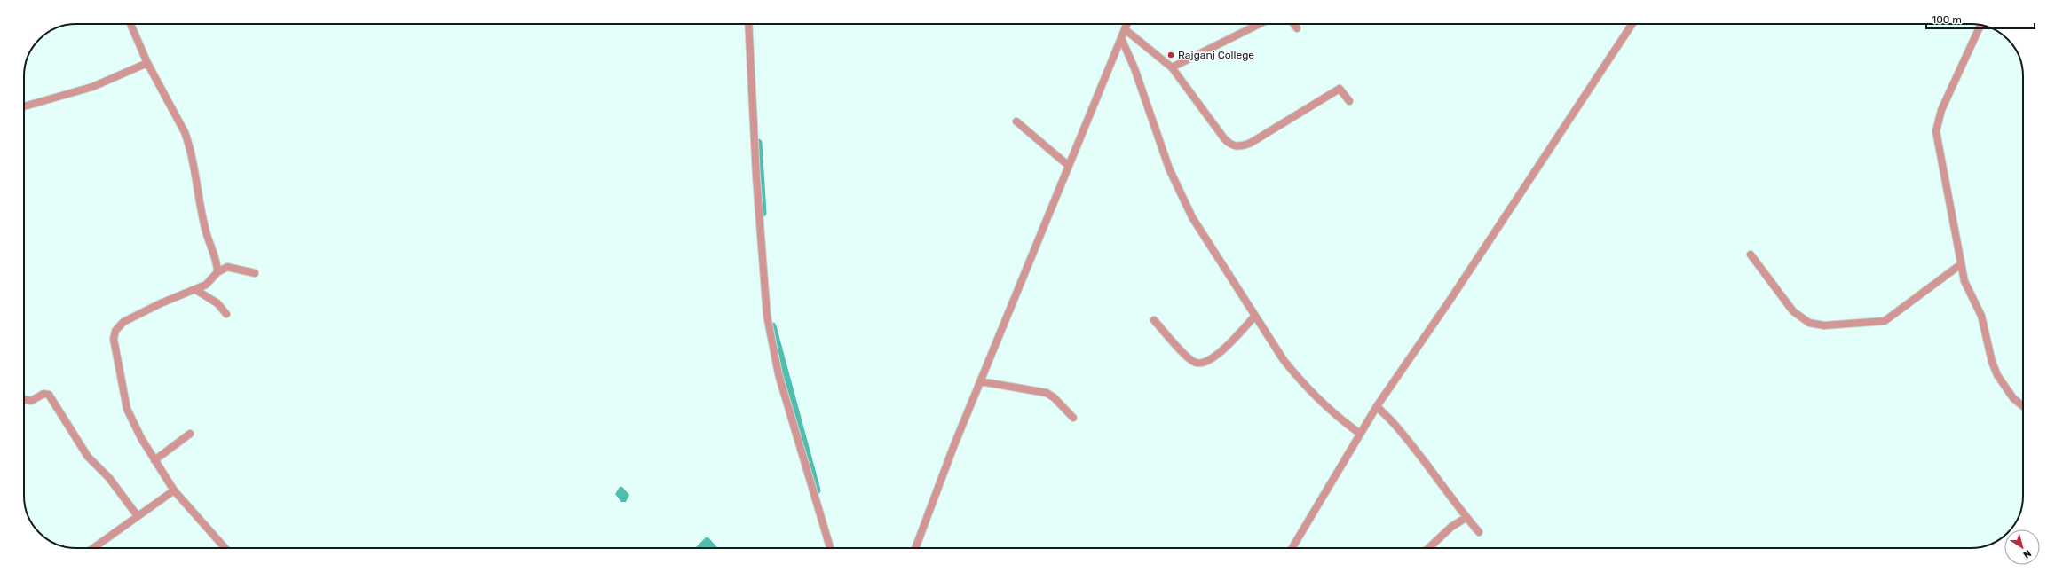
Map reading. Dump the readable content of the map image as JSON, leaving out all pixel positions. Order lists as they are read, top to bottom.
{
  "places": ["Rajganj College"],
  "scale_bar": "100 m",
  "north": "bottom right"
}
